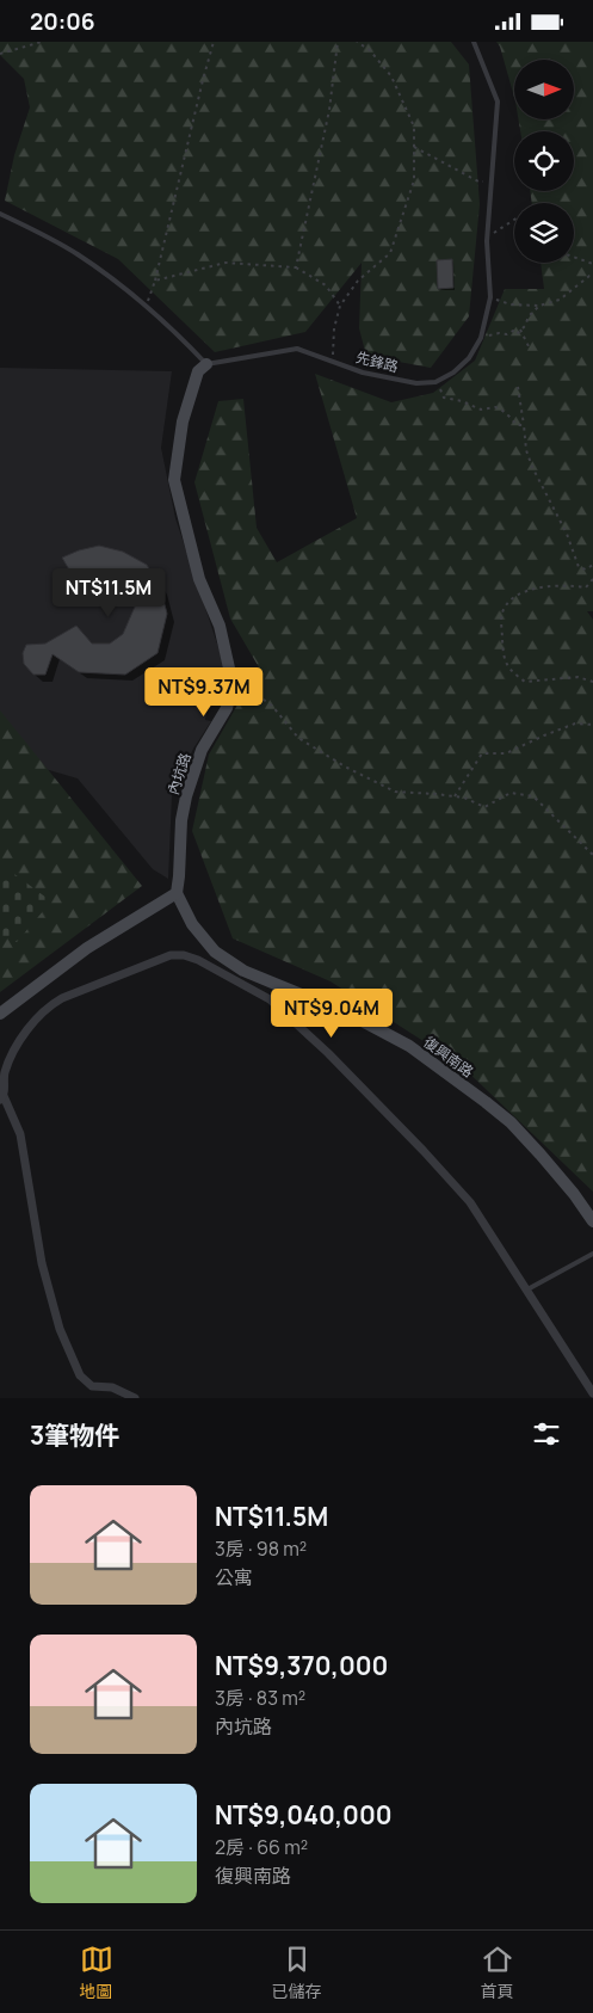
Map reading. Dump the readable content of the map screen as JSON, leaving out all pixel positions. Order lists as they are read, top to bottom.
{
  "streets": {
    "street": ["內坑路", "復興南路"],
    "lane": ["先鋒路"]
  },
  "crossings": [
    ["先鋒路", "內坑路"],
    ["內坑路", "復興南路"]
  ],
  "north": "right",
  "page": {
    "status": "20:06",
    "price": ["NT$11.5M", "NT$9.37M", "NT$9.04M"],
    "heading": "3筆物件",
    "list": [
      {
        "name": "NT$11.5M",
        "note": "3房 · 98 m² · 公寓"
      },
      {
        "name": "NT$9,370,000",
        "note": "3房 · 83 m² · 內坑路"
      },
      {
        "name": "NT$9,040,000",
        "note": "2房 · 66 m² · 復興南路"
      }
    ],
    "tabs": ["地圖", "已儲存", "首頁"]
  }
}
